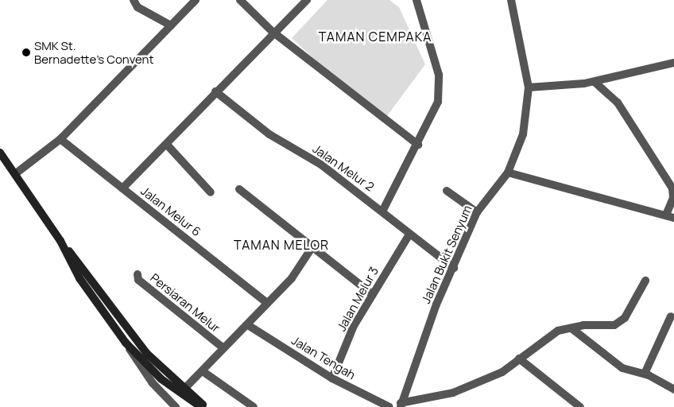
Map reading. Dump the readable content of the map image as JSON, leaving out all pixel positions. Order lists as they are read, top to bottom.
{
  "streets": {
    "street": [
      "Jalan Melur 2",
      "Jalan Melur 6",
      "Jalan Bukit Senyum",
      "Jalan Melur 3",
      "Persiaran Melur",
      "Jalan Tengah"
    ]
  },
  "crossings": [
    ["Jalan Melur 2", "Jalan Bukit Senyum"],
    ["Jalan Melur 2", "Jalan Melur 3"],
    ["Jalan Melur 3", "Jalan Tengah"]
  ],
  "districts": ["TAMAN CEMPAKA", "TAMAN MELOR"],
  "places": ["SMK St. Bernadette's Convent"]
}
